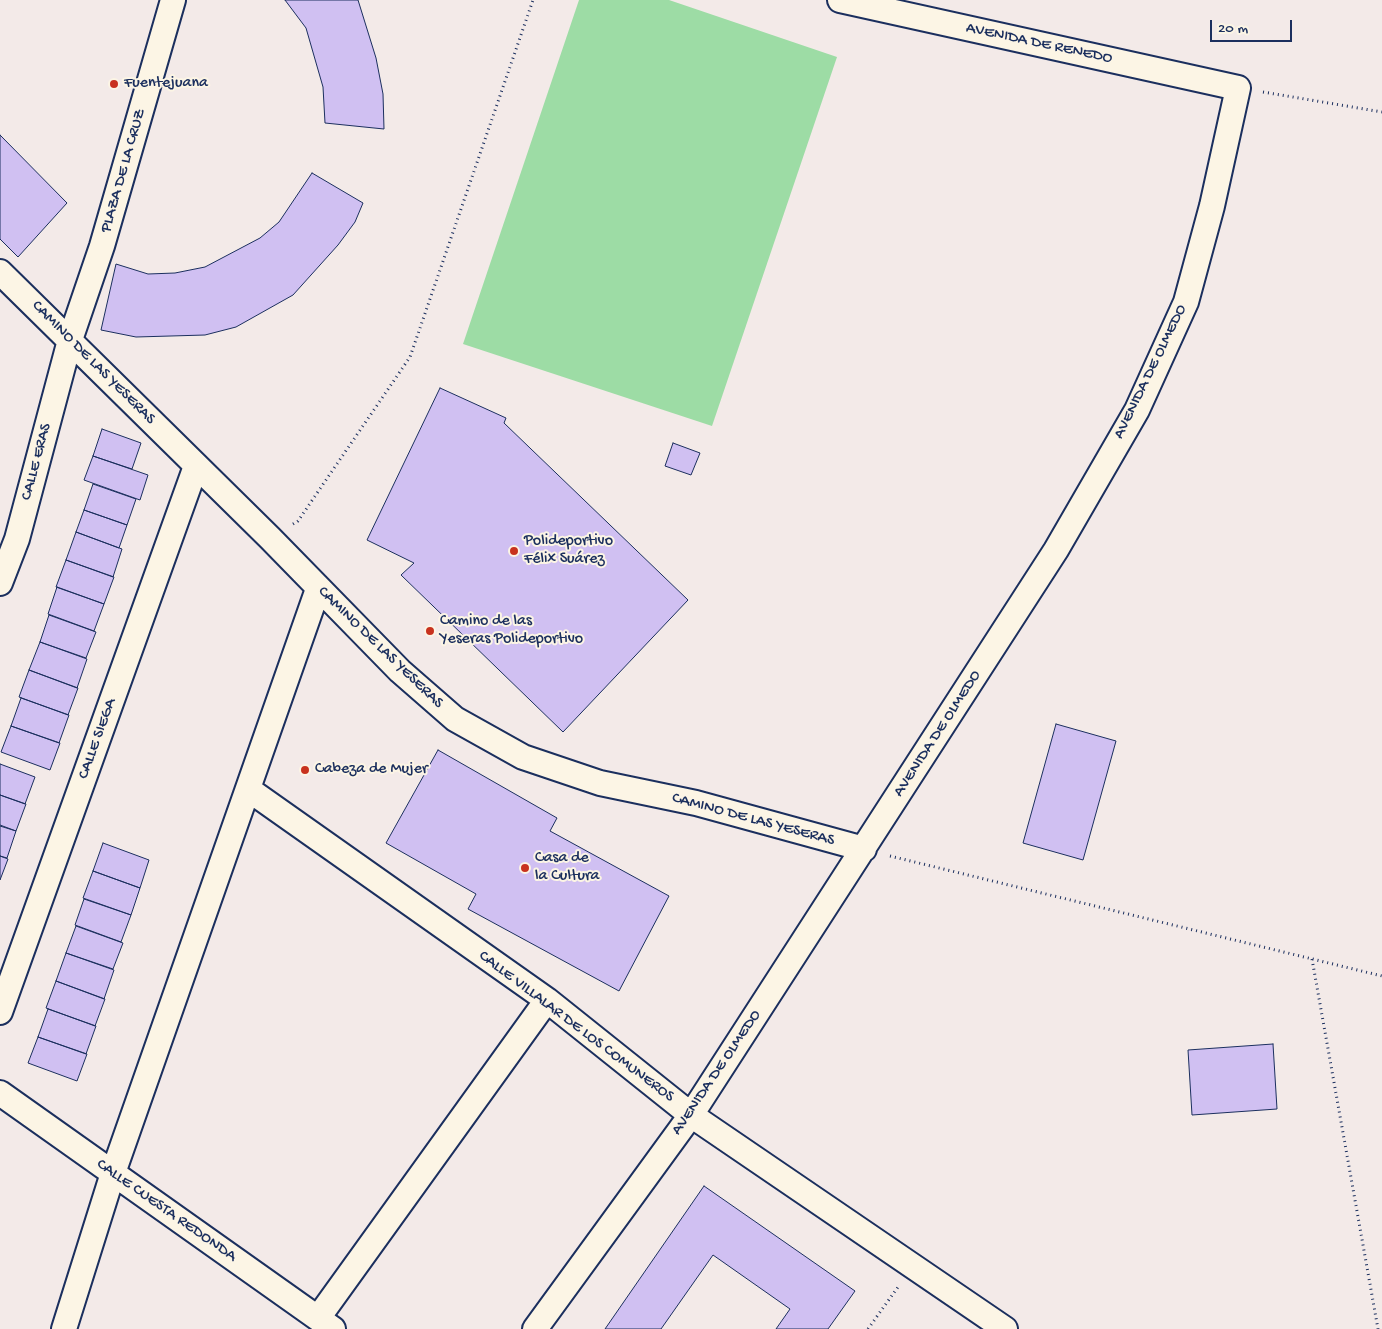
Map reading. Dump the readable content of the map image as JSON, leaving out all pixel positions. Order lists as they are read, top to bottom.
{
  "streets": {
    "street": [
      "AVENIDA DE RENEDO",
      "PLAZA DE LA CRUZ",
      "CAMINO DE LAS YESERAS",
      "AVENIDA DE OLMEDO",
      "CALLE ERAS",
      "CALLE SIEGA",
      "CALLE VILLALAR DE LOS COMUNEROS",
      "CALLE CUESTA REDONDA"
    ]
  },
  "crossings": [
    ["AVENIDA DE RENEDO", "AVENIDA DE OLMEDO"],
    ["PLAZA DE LA CRUZ", "CAMINO DE LAS YESERAS"],
    ["PLAZA DE LA CRUZ", "CALLE ERAS"],
    ["CAMINO DE LAS YESERAS", "AVENIDA DE OLMEDO"],
    ["CAMINO DE LAS YESERAS", "CALLE ERAS"],
    ["CAMINO DE LAS YESERAS", "CALLE SIEGA"],
    ["AVENIDA DE OLMEDO", "CALLE VILLALAR DE LOS COMUNEROS"]
  ],
  "places": [
    "Fuentejuana",
    "Polideportivo Félix Suárez",
    "Camino de las Yeseras Polideportivo",
    "Cabeza de Mujer",
    "Casa de la Cultura"
  ],
  "scale_bar": "20 m"
}
